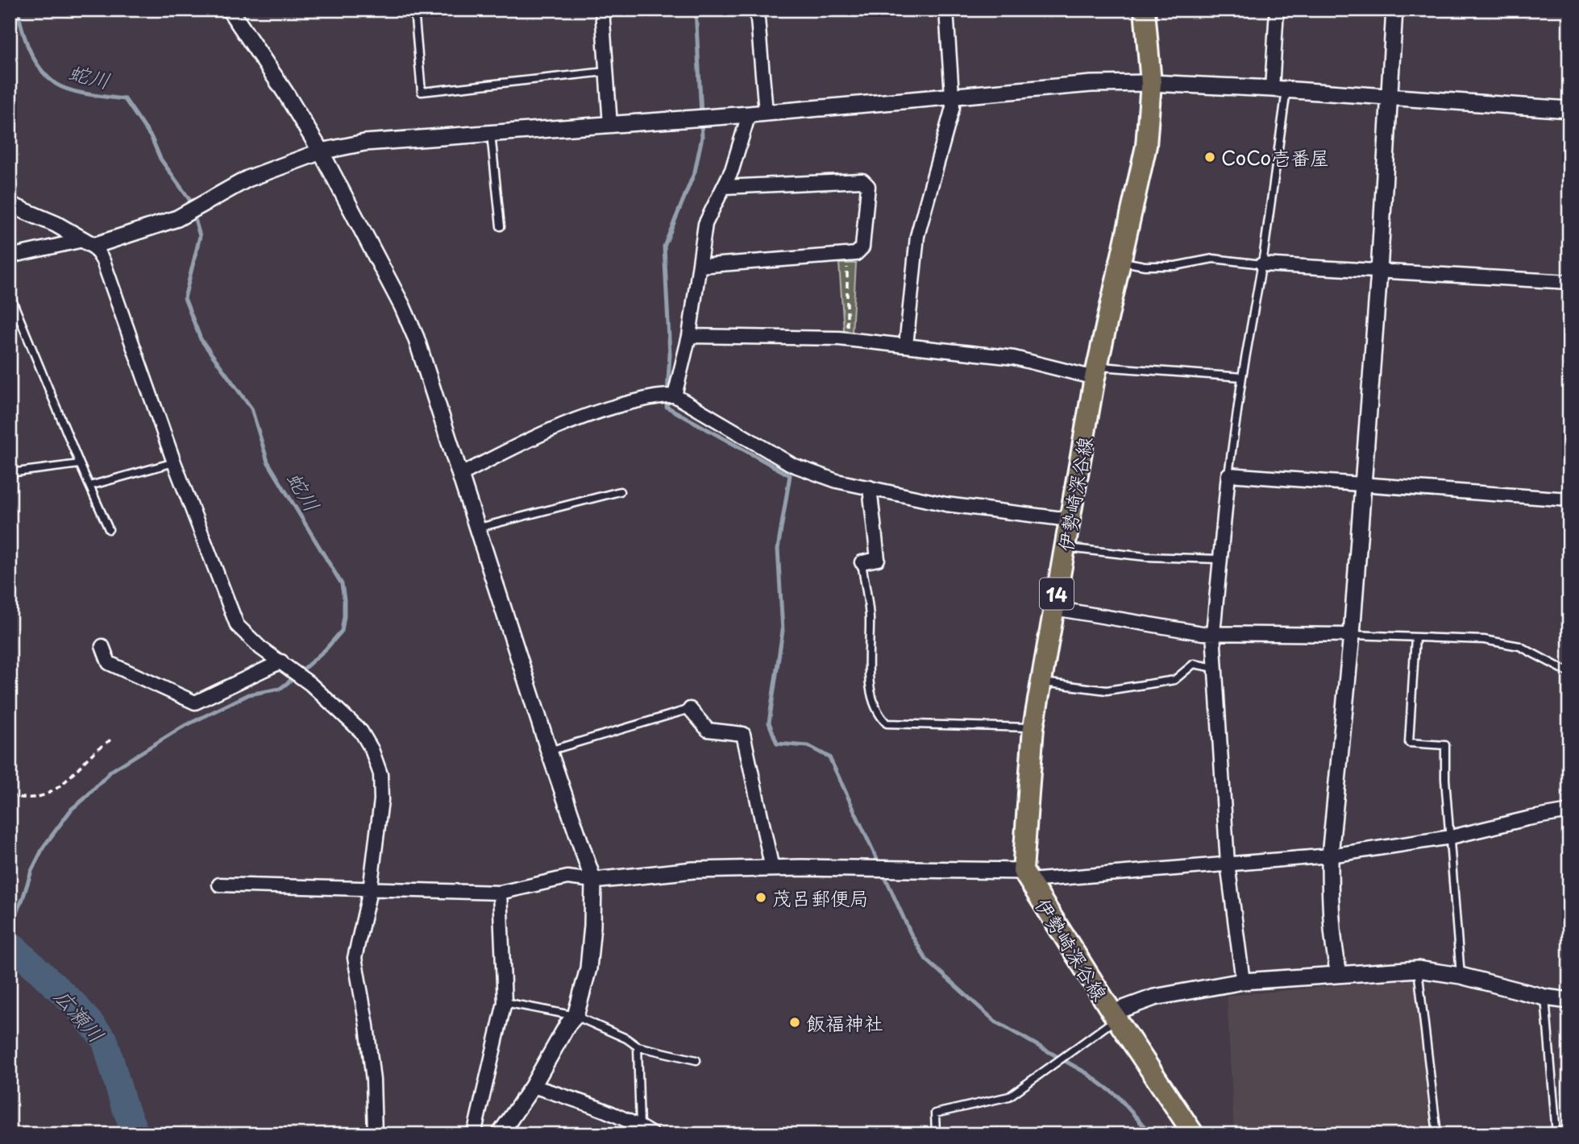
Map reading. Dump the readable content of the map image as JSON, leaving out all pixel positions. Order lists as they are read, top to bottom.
{
  "streets": {
    "main road": ["伊勢崎深谷線", "14"]
  },
  "water": ["蛇川", "広瀬川"],
  "places": ["CoCo壱番屋", "茂呂郵便局", "飯福神社"]
}
